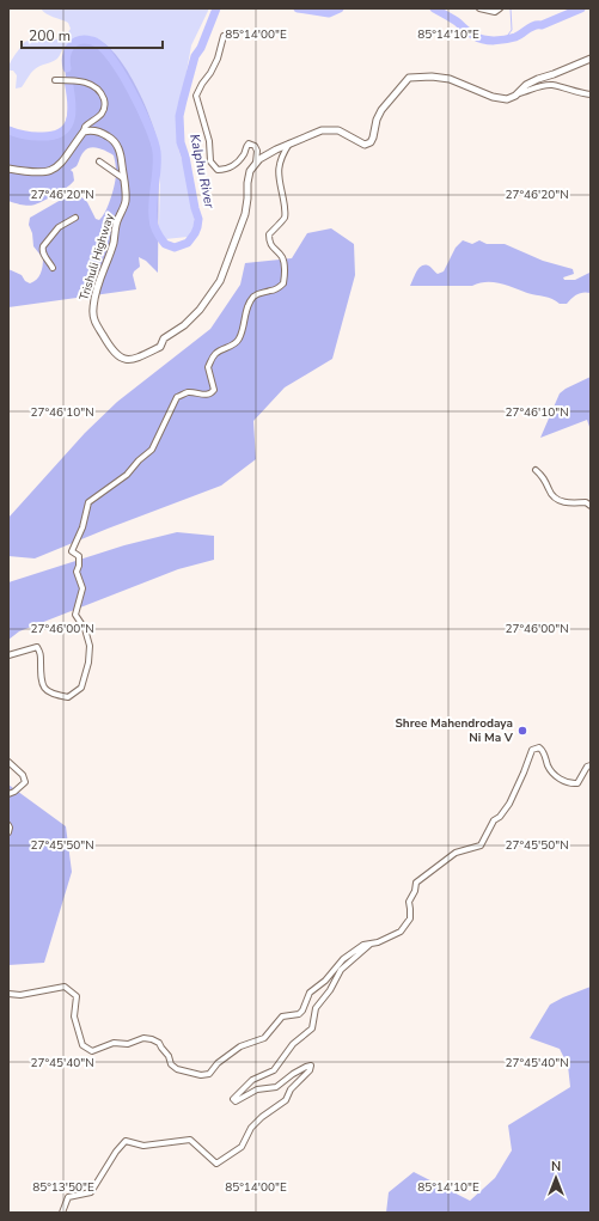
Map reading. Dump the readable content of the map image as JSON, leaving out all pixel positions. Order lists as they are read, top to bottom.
{
  "streets": {
    "street": ["Trishuli Highway"]
  },
  "water": ["Kalphu River"],
  "places": ["Shree Mahendrodaya Ni Ma V"],
  "scale_bar": "200 m",
  "north": "top",
  "coordinates": [
    "85°14'00\"E",
    "85°14'10\"E",
    "27°46'20\"N",
    "27°46'10\"N",
    "27°46'00\"N",
    "27°45'50\"N",
    "27°45'40\"N",
    "85°13'50\"E"
  ]
}
